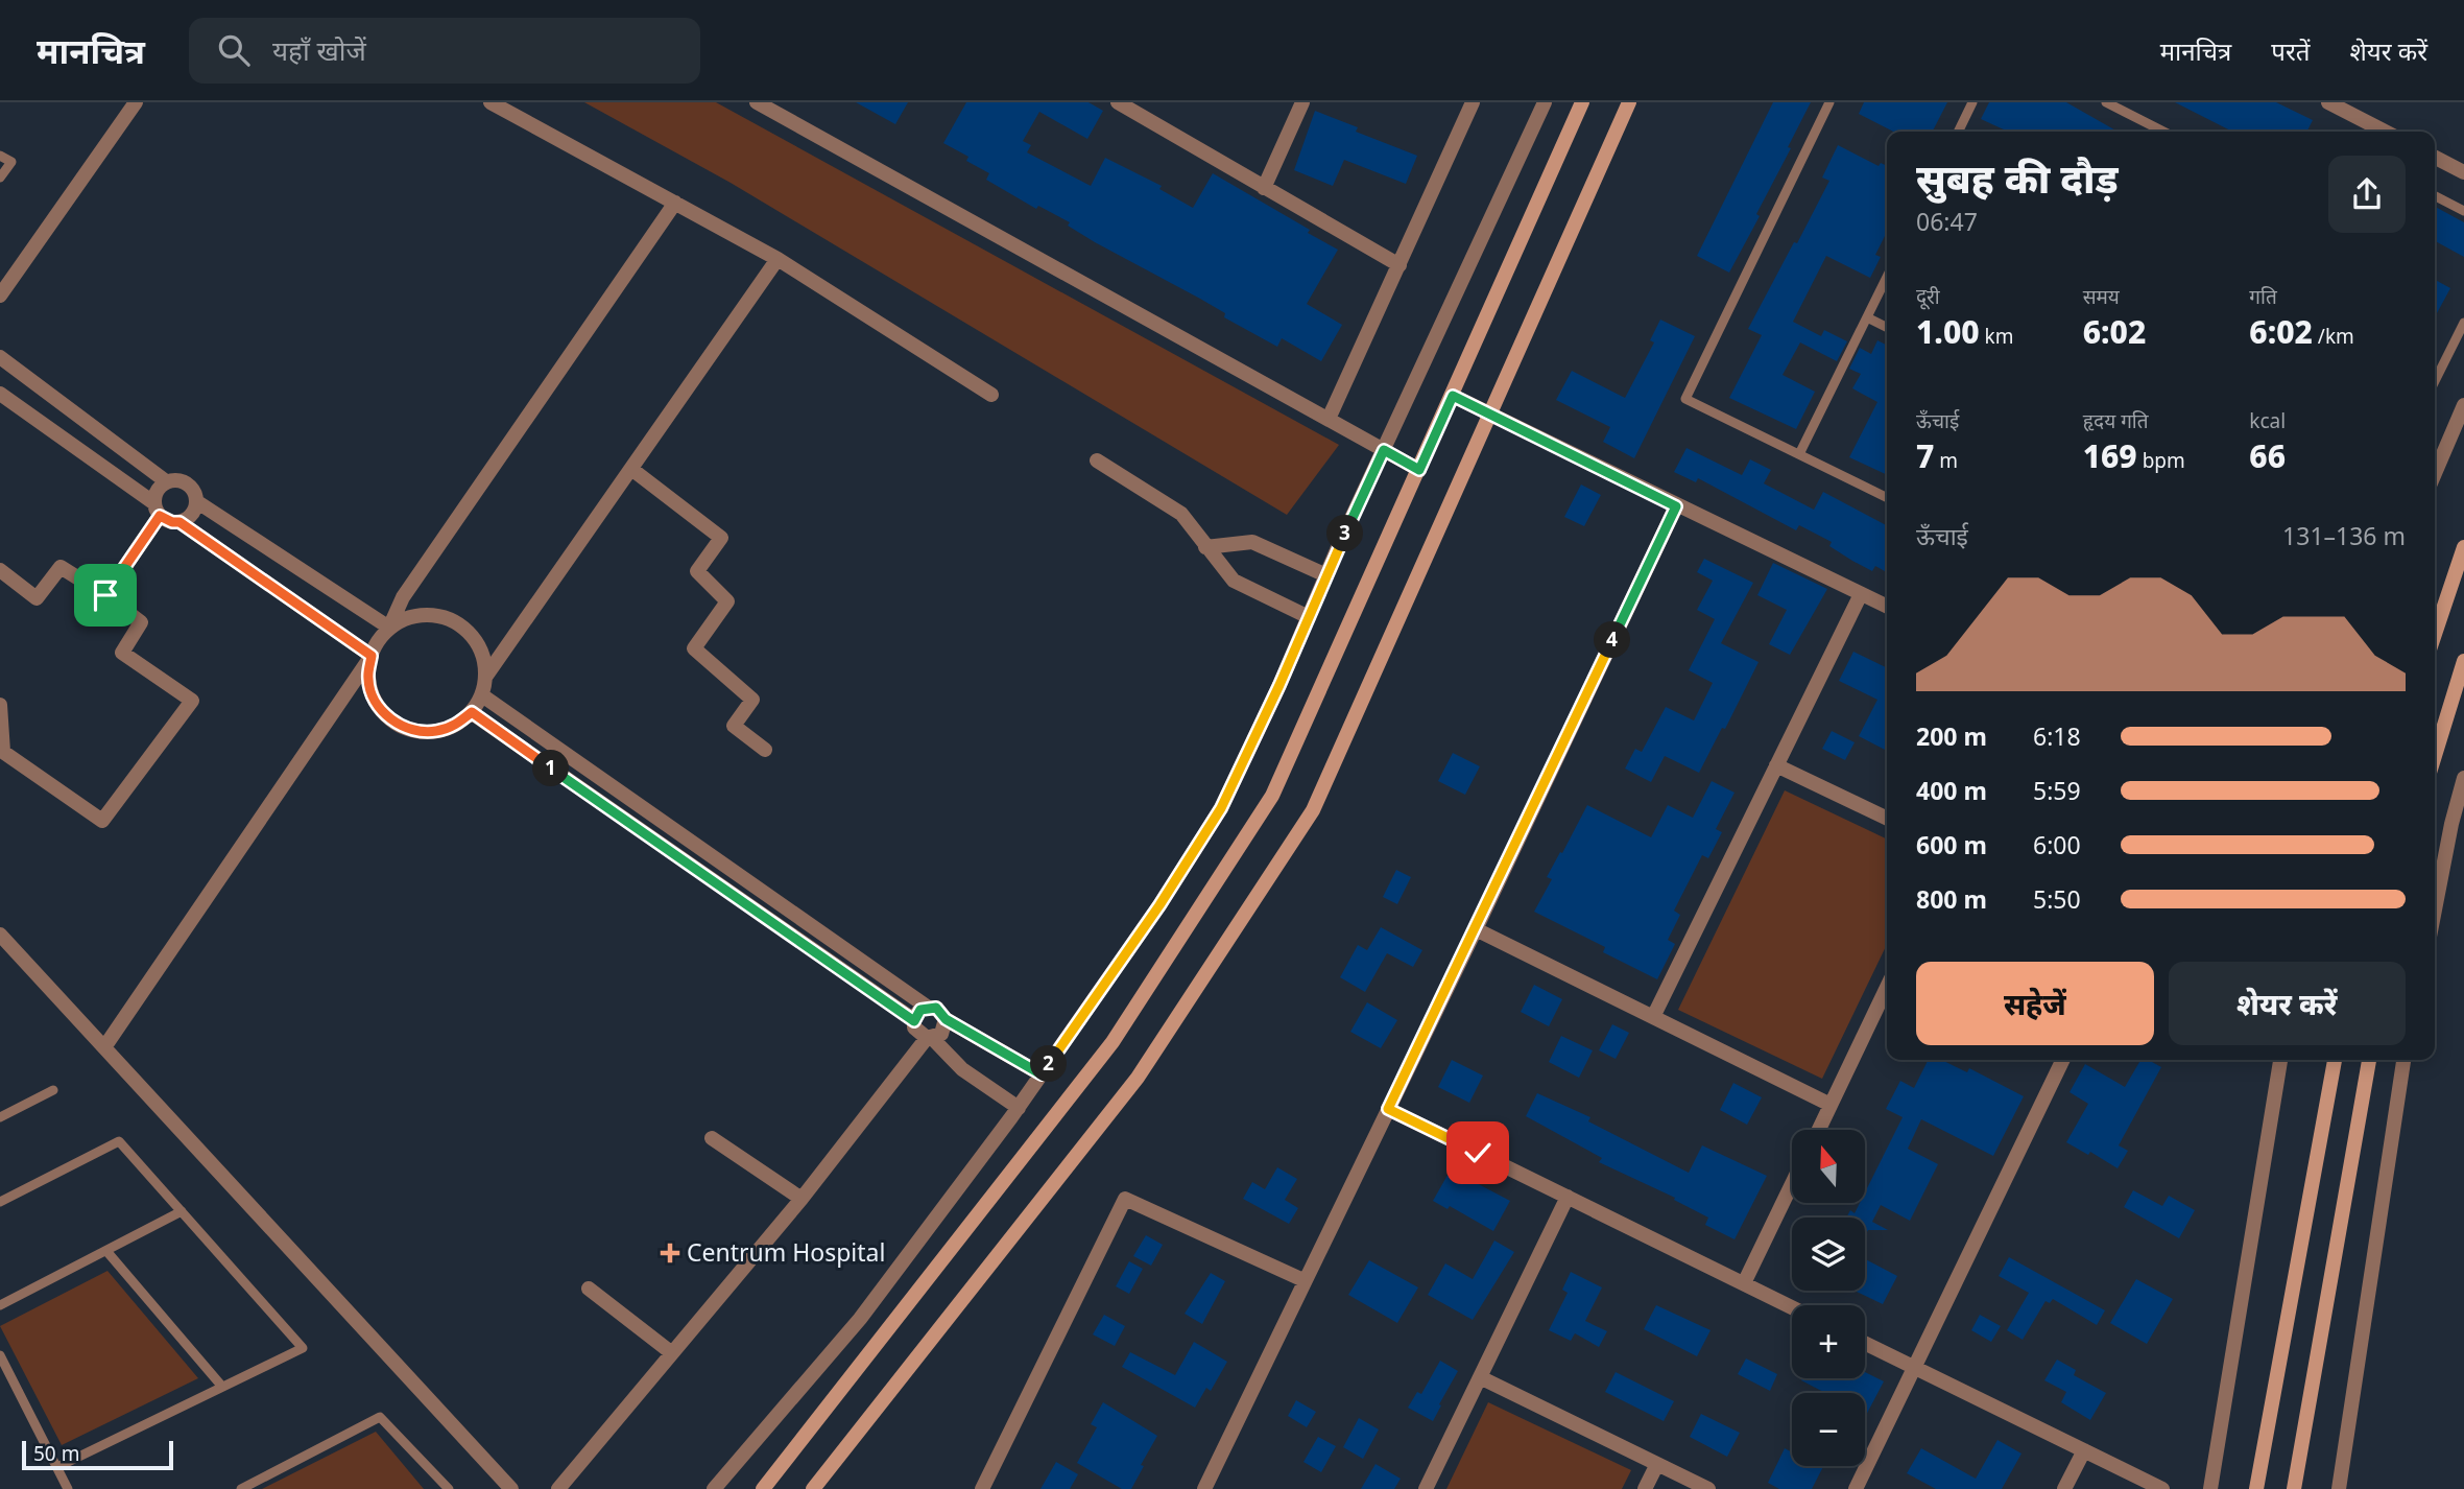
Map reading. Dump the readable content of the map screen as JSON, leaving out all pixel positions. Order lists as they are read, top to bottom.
{
  "places": {
    "health": ["Centrum Hospital"]
  },
  "scale_bar": "50 m",
  "north": "top",
  "page": {
    "header": "मानचित्र",
    "search": "यहाँ खोजें",
    "nav": ["मानचित्र", "परतें", "शेयर करें"],
    "heading": ["सुबह की दौड़", "06:47"],
    "stats": [
      ["दूरी", "1.00 km"],
      ["समय", "6:02"],
      ["गति", "6:02 /km"],
      ["ऊँचाई", "7 m"],
      ["हृदय गति", "169 bpm"],
      ["kcal", "66"]
    ],
    "chart": ["ऊँचाई", "131–136 m"],
    "pins": [
      "3",
      "4",
      "1",
      "2"
    ],
    "list": [
      {
        "name": "200 m",
        "note": "6:18"
      },
      {
        "name": "400 m",
        "note": "5:59"
      },
      {
        "name": "600 m",
        "note": "6:00"
      },
      {
        "name": "800 m",
        "note": "5:50"
      }
    ],
    "buttons": ["सहेजें", "शेयर करें"],
    "map_buttons": ["+", "−"],
    "scale": "50 m"
  }
}
